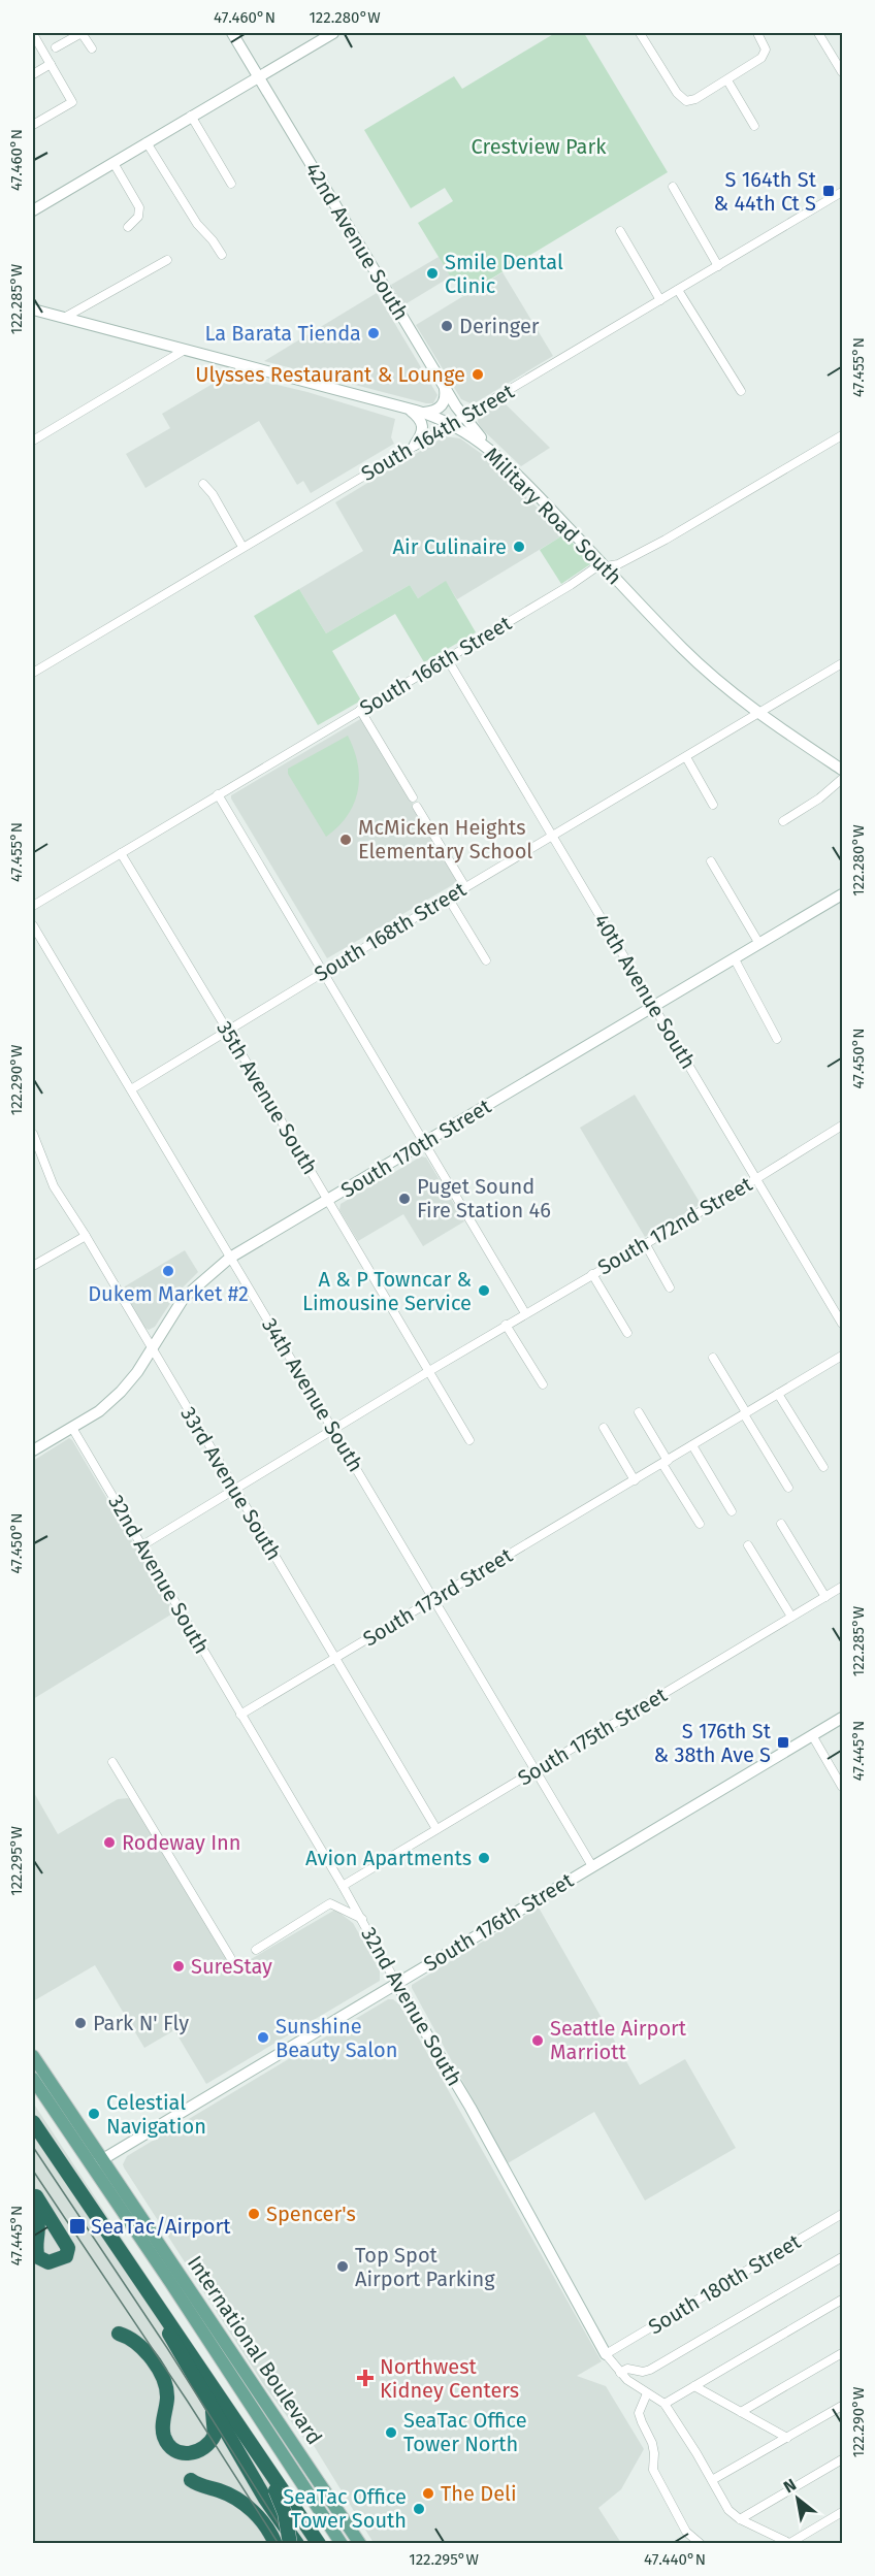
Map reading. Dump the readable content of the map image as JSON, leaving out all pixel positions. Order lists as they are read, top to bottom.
{
  "streets": {
    "main road": ["International Boulevard"],
    "street": [
      "42nd Avenue South",
      "South 164th Street",
      "Military Road South",
      "South 166th Street",
      "South 168th Street",
      "40th Avenue South",
      "35th Avenue South",
      "South 170th Street",
      "South 172nd Street",
      "34th Avenue South",
      "33rd Avenue South",
      "32nd Avenue South",
      "South 173rd Street",
      "South 175th Street",
      "South 176th Street",
      "South 180th Street"
    ]
  },
  "crossings": [
    ["42nd Avenue South", "South 164th Street"],
    ["42nd Avenue South", "Military Road South"],
    ["South 164th Street", "Military Road South"],
    ["Military Road South", "South 166th Street"],
    ["Military Road South", "South 168th Street"],
    ["South 166th Street", "40th Avenue South"],
    ["South 166th Street", "35th Avenue South"],
    ["South 168th Street", "40th Avenue South"],
    ["South 168th Street", "35th Avenue South"],
    ["South 168th Street", "34th Avenue South"],
    ["40th Avenue South", "South 170th Street"],
    ["40th Avenue South", "South 172nd Street"],
    ["35th Avenue South", "South 170th Street"],
    ["35th Avenue South", "South 172nd Street"],
    ["South 170th Street", "34th Avenue South"],
    ["South 170th Street", "33rd Avenue South"],
    ["South 170th Street", "32nd Avenue South"],
    ["South 172nd Street", "34th Avenue South"],
    ["South 172nd Street", "33rd Avenue South"],
    ["South 172nd Street", "32nd Avenue South"],
    ["34th Avenue South", "South 173rd Street"],
    ["34th Avenue South", "South 175th Street"],
    ["34th Avenue South", "South 176th Street"],
    ["33rd Avenue South", "South 173rd Street"],
    ["33rd Avenue South", "South 175th Street"],
    ["32nd Avenue South", "South 173rd Street"],
    ["32nd Avenue South", "South 175th Street"],
    ["32nd Avenue South", "South 176th Street"],
    ["32nd Avenue South", "South 180th Street"],
    ["South 176th Street", "International Boulevard"]
  ],
  "parks": ["Crestview Park"],
  "places": {
    "transit": ["S 164th St & 44th Ct S", "S 176th St & 38th Ave S", "SeaTac/Airport"],
    "other": [
      "Smile Dental Clinic",
      "Deringer",
      "La Barata Tienda",
      "Ulysses Restaurant & Lounge",
      "Air Culinaire",
      "McMicken Heights Elementary School",
      "Puget Sound Fire Station 46",
      "Dukem Market #2",
      "A & P Towncar & Limousine Service",
      "Rodeway Inn",
      "Avion Apartments",
      "SureStay",
      "Park N' Fly",
      "Sunshine Beauty Salon",
      "Seattle Airport Marriott",
      "Celestial Navigation",
      "Spencer's",
      "Top Spot Airport Parking",
      "SeaTac Office Tower North",
      "The Deli",
      "SeaTac Office Tower South"
    ],
    "health": ["Northwest Kidney Centers"]
  },
  "north": "top left",
  "coordinates": [
    "47.460°N",
    "122.280°W",
    "122.285°W",
    "47.455°N",
    "47.450°N",
    "122.290°W",
    "47.445°N",
    "122.295°W",
    "47.440°N"
  ]
}
